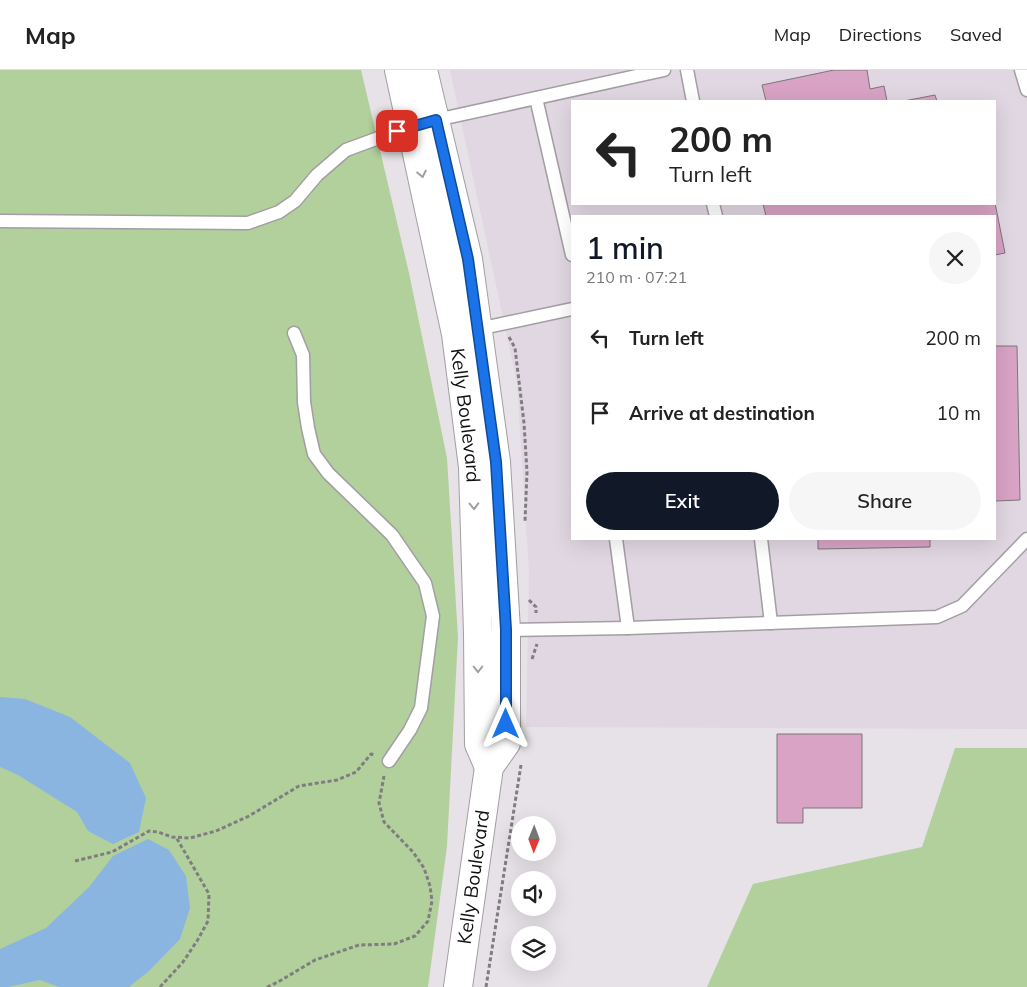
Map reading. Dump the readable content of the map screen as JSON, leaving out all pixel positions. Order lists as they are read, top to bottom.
{
  "streets": {
    "street": ["Kelly Boulevard"]
  },
  "north": "bottom",
  "page": {
    "header": "Map",
    "nav": ["Map", "Directions", "Saved"],
    "turn": ["200 m", "Turn left"],
    "heading": ["1 min", "210 m · 07:21"],
    "list": [
      {
        "name": "Turn left",
        "value": "200 m"
      },
      {
        "name": "Arrive at destination",
        "value": "10 m"
      }
    ],
    "buttons": ["Exit", "Share"]
  }
}
